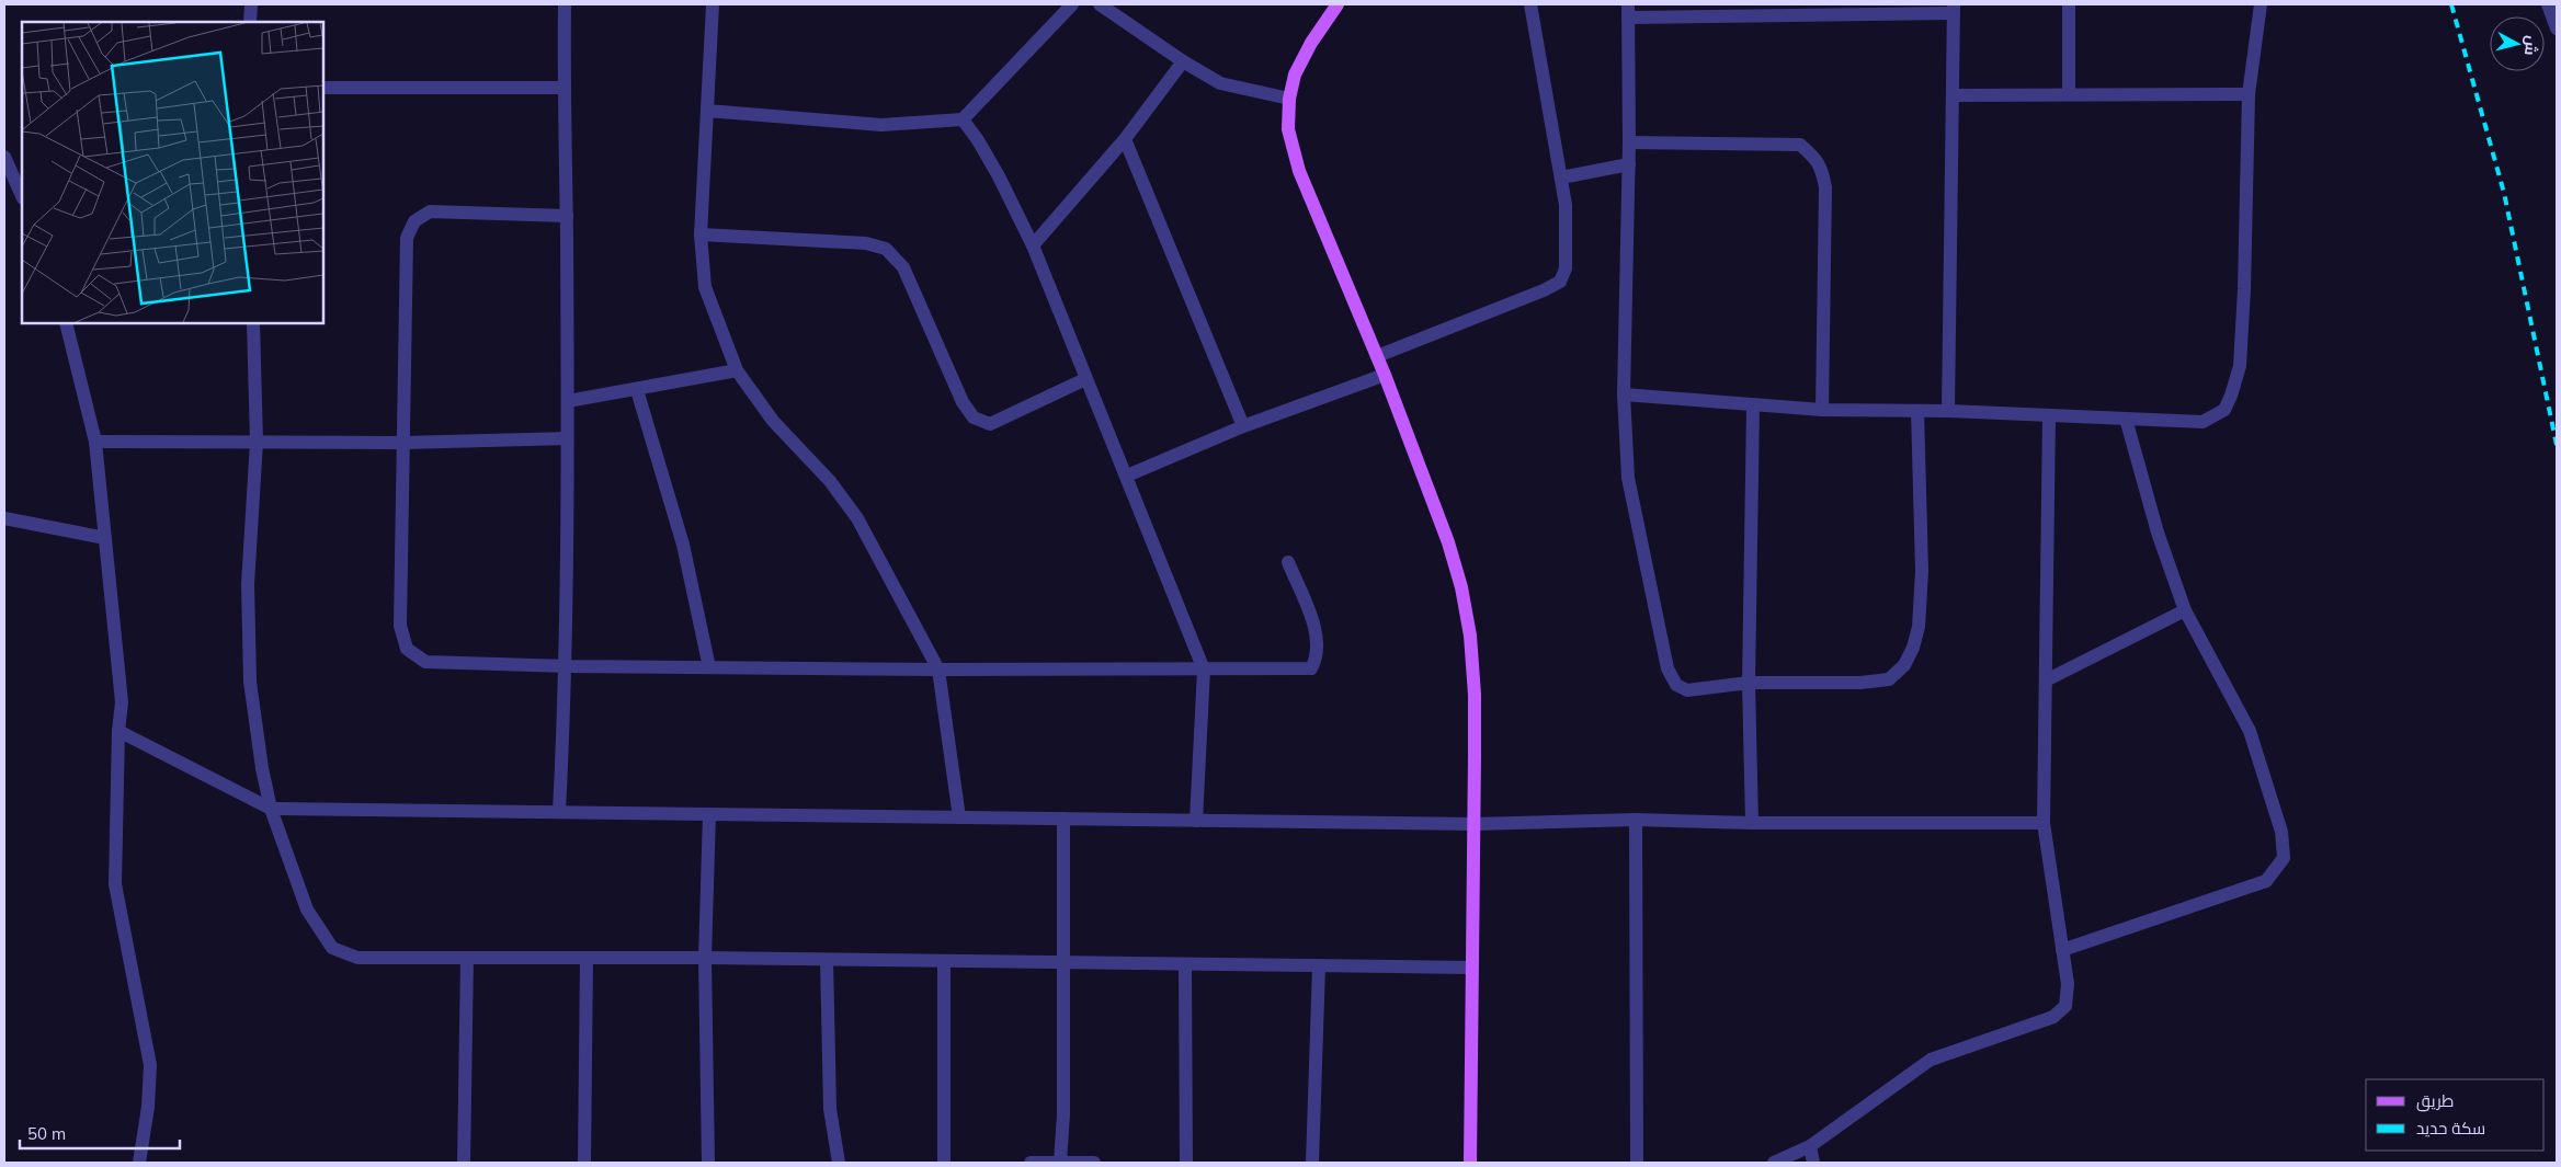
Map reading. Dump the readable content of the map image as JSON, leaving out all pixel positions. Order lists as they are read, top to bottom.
{
  "legend": ["طريق", "سكة حديد"],
  "scale_bar": "50 m",
  "north": "right"
}
